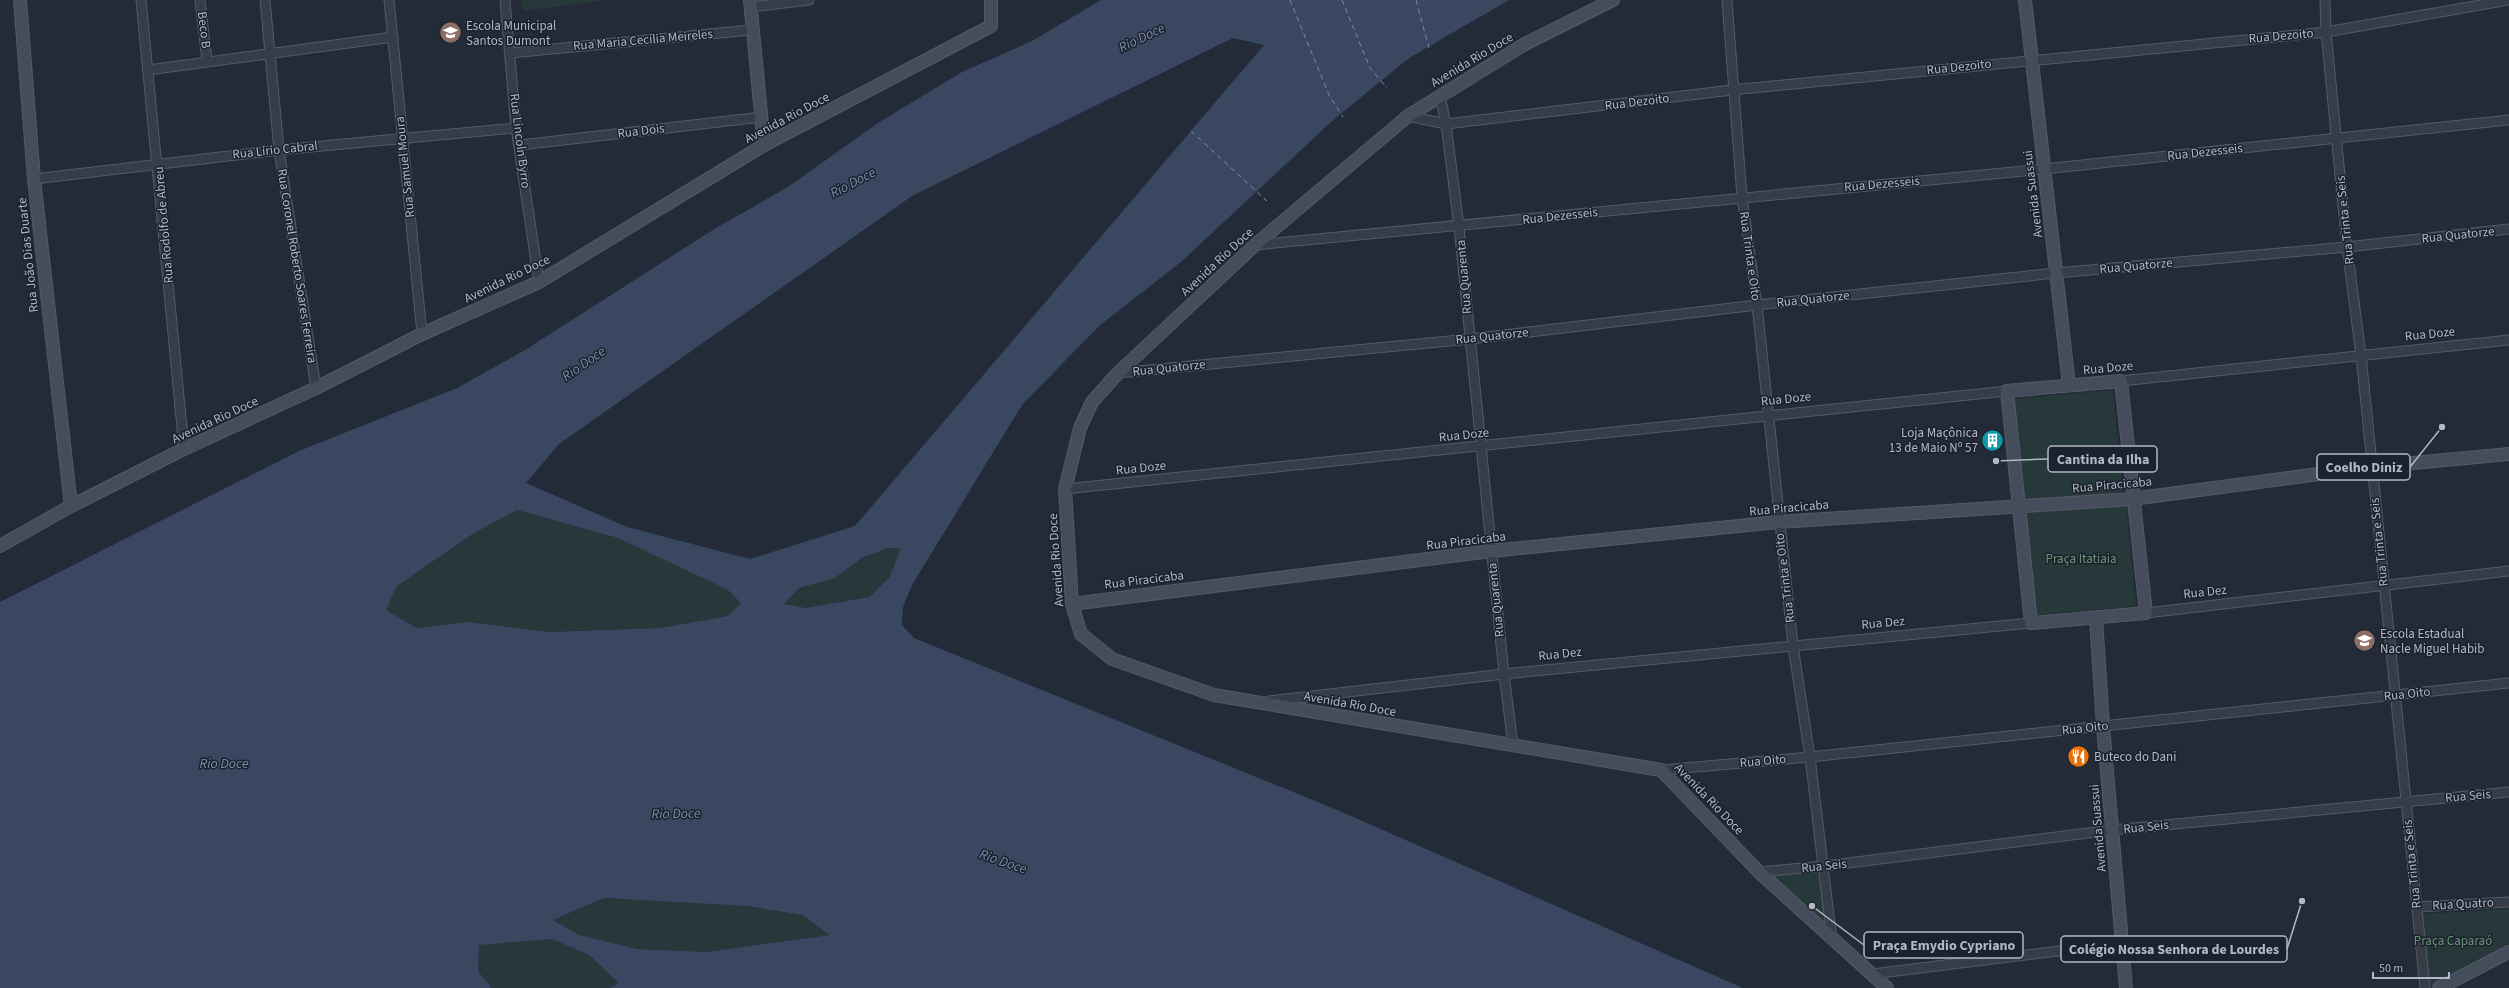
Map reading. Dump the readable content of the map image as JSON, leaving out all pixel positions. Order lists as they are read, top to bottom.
{
  "streets": {
    "street": [
      "Beco B",
      "Rua Dezoito",
      "Rua Maria Cecília Meireles",
      "Avenida Rio Doce",
      "Rua Dois",
      "Rua Lincoln Byrro",
      "Rua Lírio Cabral",
      "Rua Dezesseis",
      "Rua Samuel Moura",
      "Avenida Suassui",
      "Rua Trinta e Seis",
      "Rua Rodolfo de Abreu",
      "Rua Quatorze",
      "Rua João Dias Duarte",
      "Rua Trinta e Oito",
      "Rua Coronel Roberto Soares Ferreira",
      "Rua Quarenta",
      "Rua Doze",
      "Rua Piracicaba",
      "Rua Dez",
      "Rua Oito",
      "Rua Seis",
      "Rua Quatro"
    ]
  },
  "crossings": [
    ["Rua Dezoito", "Avenida Rio Doce"],
    ["Rua Dezoito", "Avenida Suassui"],
    ["Rua Dezoito", "Rua Trinta e Seis"],
    ["Rua Dezoito", "Rua Trinta e Oito"],
    ["Rua Dezoito", "Rua Quarenta"],
    ["Rua Maria Cecília Meireles", "Rua Lincoln Byrro"],
    ["Avenida Rio Doce", "Rua Lincoln Byrro"],
    ["Avenida Rio Doce", "Rua Dezesseis"],
    ["Avenida Rio Doce", "Rua Samuel Moura"],
    ["Avenida Rio Doce", "Rua Rodolfo de Abreu"],
    ["Avenida Rio Doce", "Rua Quatorze"],
    ["Avenida Rio Doce", "Rua João Dias Duarte"],
    ["Avenida Rio Doce", "Rua Trinta e Oito"],
    ["Avenida Rio Doce", "Rua Coronel Roberto Soares Ferreira"],
    ["Avenida Rio Doce", "Rua Quarenta"],
    ["Avenida Rio Doce", "Rua Doze"],
    ["Avenida Rio Doce", "Rua Piracicaba"],
    ["Avenida Rio Doce", "Rua Dez"],
    ["Avenida Rio Doce", "Rua Oito"],
    ["Avenida Rio Doce", "Rua Seis"],
    ["Rua Dois", "Rua Lincoln Byrro"],
    ["Rua Lincoln Byrro", "Rua Lírio Cabral"],
    ["Rua Lírio Cabral", "Rua Samuel Moura"],
    ["Rua Lírio Cabral", "Rua Rodolfo de Abreu"],
    ["Rua Lírio Cabral", "Rua João Dias Duarte"],
    ["Rua Lírio Cabral", "Rua Coronel Roberto Soares Ferreira"],
    ["Rua Dezesseis", "Avenida Suassui"],
    ["Rua Dezesseis", "Rua Trinta e Seis"],
    ["Rua Dezesseis", "Rua Trinta e Oito"],
    ["Rua Dezesseis", "Rua Quarenta"],
    ["Avenida Suassui", "Rua Quatorze"],
    ["Avenida Suassui", "Rua Doze"],
    ["Avenida Suassui", "Rua Dez"],
    ["Avenida Suassui", "Rua Oito"],
    ["Avenida Suassui", "Rua Seis"],
    ["Rua Trinta e Seis", "Rua Quatorze"],
    ["Rua Trinta e Seis", "Rua Doze"],
    ["Rua Trinta e Seis", "Rua Piracicaba"],
    ["Rua Trinta e Seis", "Rua Dez"],
    ["Rua Trinta e Seis", "Rua Oito"],
    ["Rua Trinta e Seis", "Rua Seis"],
    ["Rua Trinta e Seis", "Rua Quatro"],
    ["Rua Quatorze", "Rua Trinta e Oito"],
    ["Rua Quatorze", "Rua Quarenta"],
    ["Rua Trinta e Oito", "Rua Doze"],
    ["Rua Trinta e Oito", "Rua Piracicaba"],
    ["Rua Trinta e Oito", "Rua Dez"],
    ["Rua Trinta e Oito", "Rua Oito"],
    ["Rua Trinta e Oito", "Rua Seis"],
    ["Rua Quarenta", "Rua Doze"],
    ["Rua Quarenta", "Rua Piracicaba"],
    ["Rua Quarenta", "Rua Dez"]
  ],
  "water": ["Rio Doce"],
  "parks": ["Praça Itatiaia", "Praça Caparaó"],
  "places": {
    "school or university": ["Escola Municipal Santos Dumont", "Escola Estadual Nacle Miguel Habib"],
    "other": [
      "Coelho Diniz",
      "Cantina da Ilha",
      "Colégio Nossa Senhora de Lourdes",
      "Praça Emydio Cypriano"
    ],
    "building": ["Loja Maçônica 13 de Maio Nº 57"],
    "restaurant": ["Buteco do Dani"]
  },
  "scale_bar": "50 m"
}
